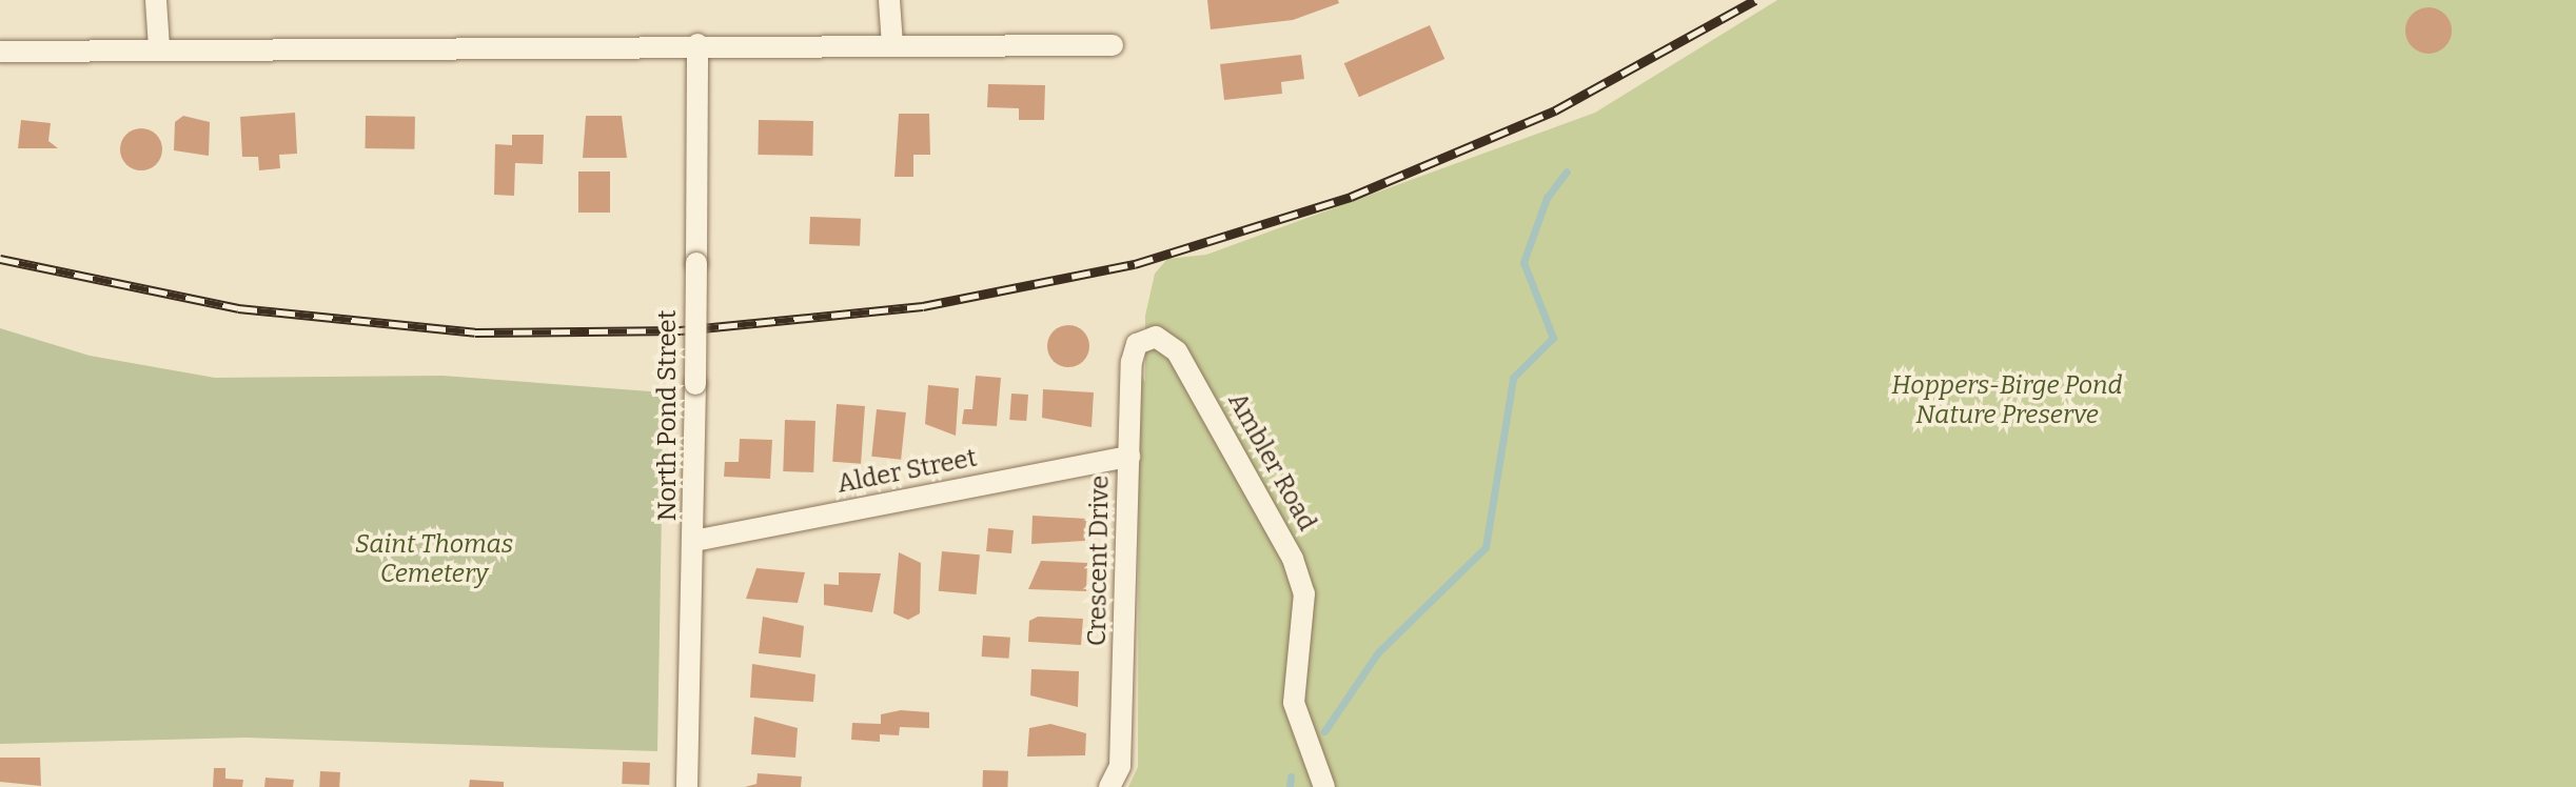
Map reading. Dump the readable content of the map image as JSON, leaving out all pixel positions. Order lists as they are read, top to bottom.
{
  "streets": {
    "street": [
      "North Pond Street",
      "Ambler Road",
      "Alder Street",
      "Crescent Drive"
    ]
  },
  "crossings": [
    ["North Pond Street", "Alder Street"],
    ["Ambler Road", "Crescent Drive"],
    ["Alder Street", "Crescent Drive"]
  ],
  "parks": ["Hoppers-Birge Pond Nature Preserve", "Saint Thomas Cemetery"]
}
